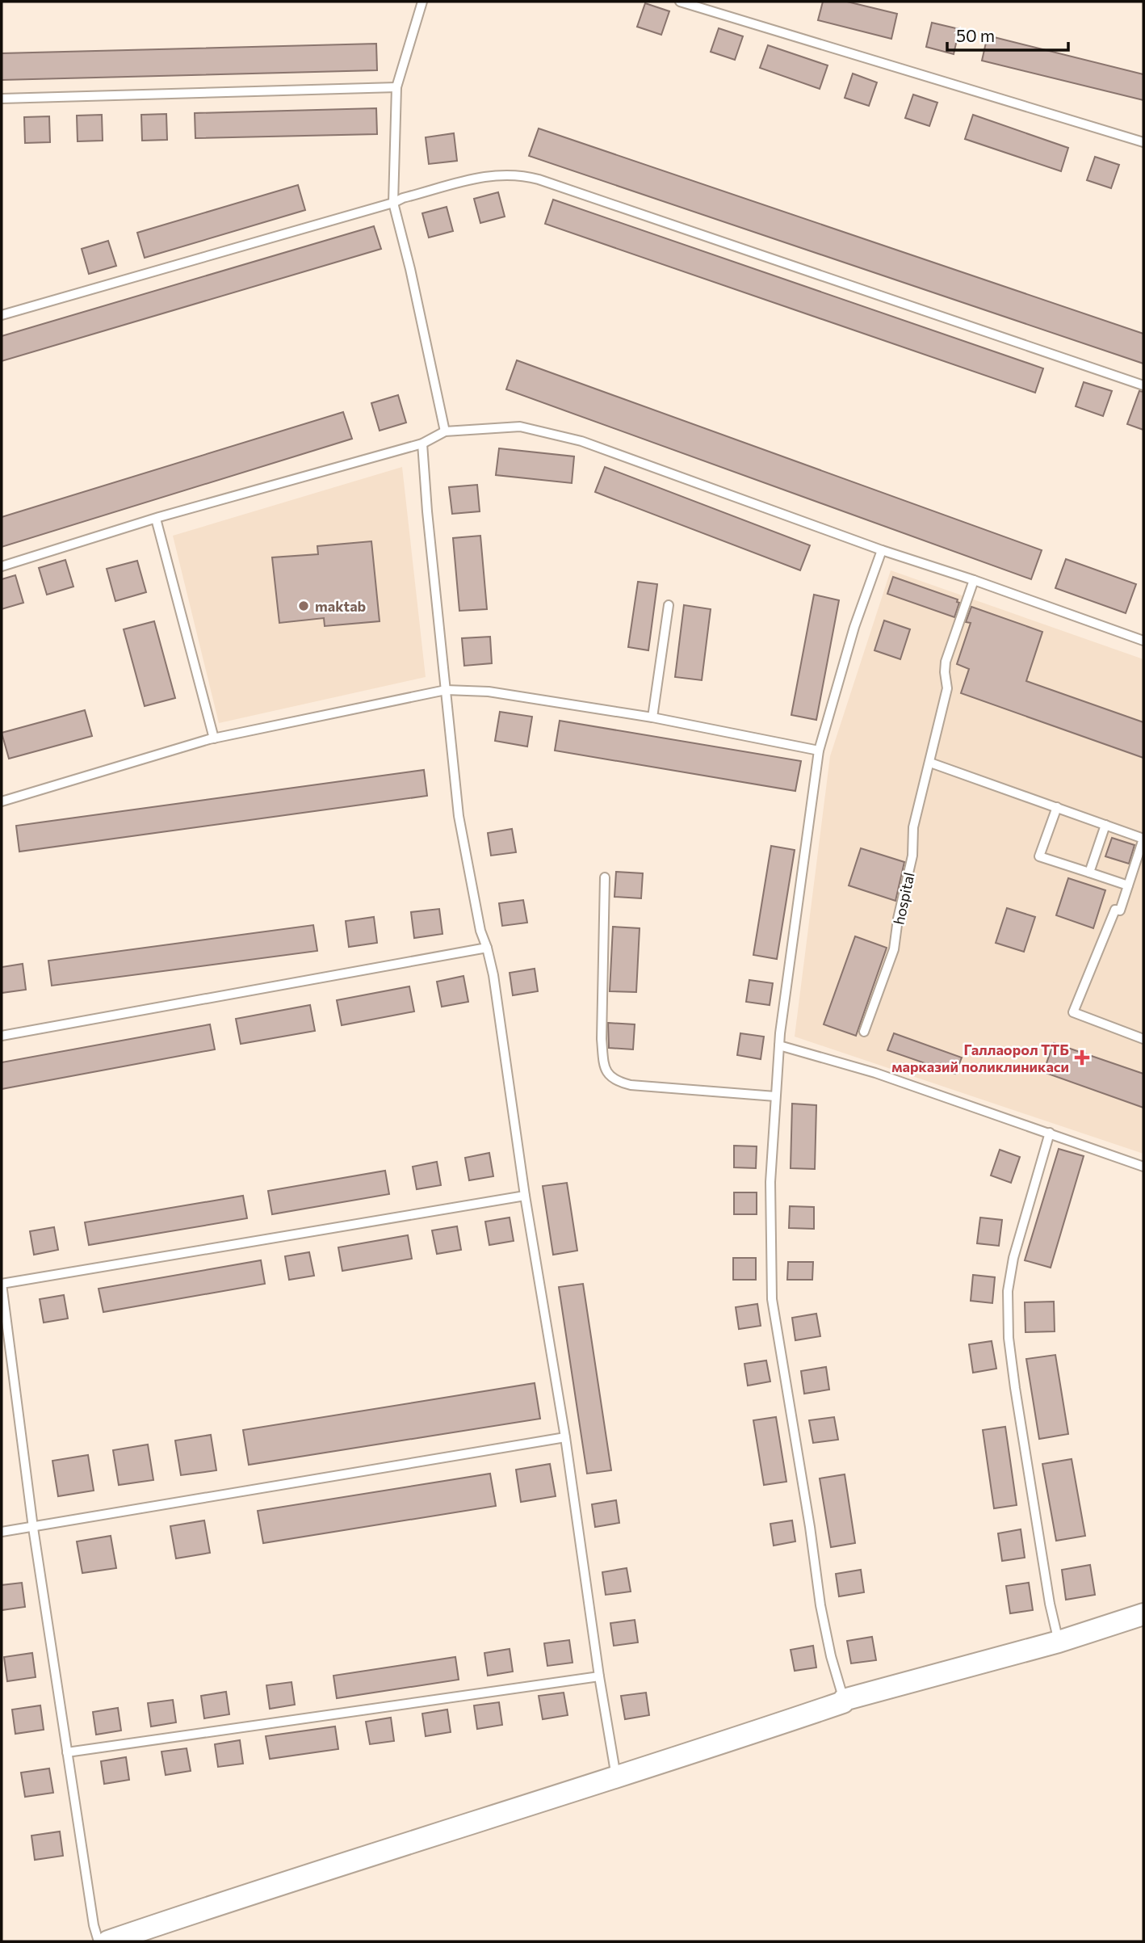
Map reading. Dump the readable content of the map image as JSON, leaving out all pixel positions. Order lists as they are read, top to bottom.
{
  "streets": {
    "lane": ["hospital"]
  },
  "places": {
    "other": ["maktab"],
    "health": ["Галлаорол ТТБ марказий поликлиникаси"]
  },
  "scale_bar": "50 m"
}
